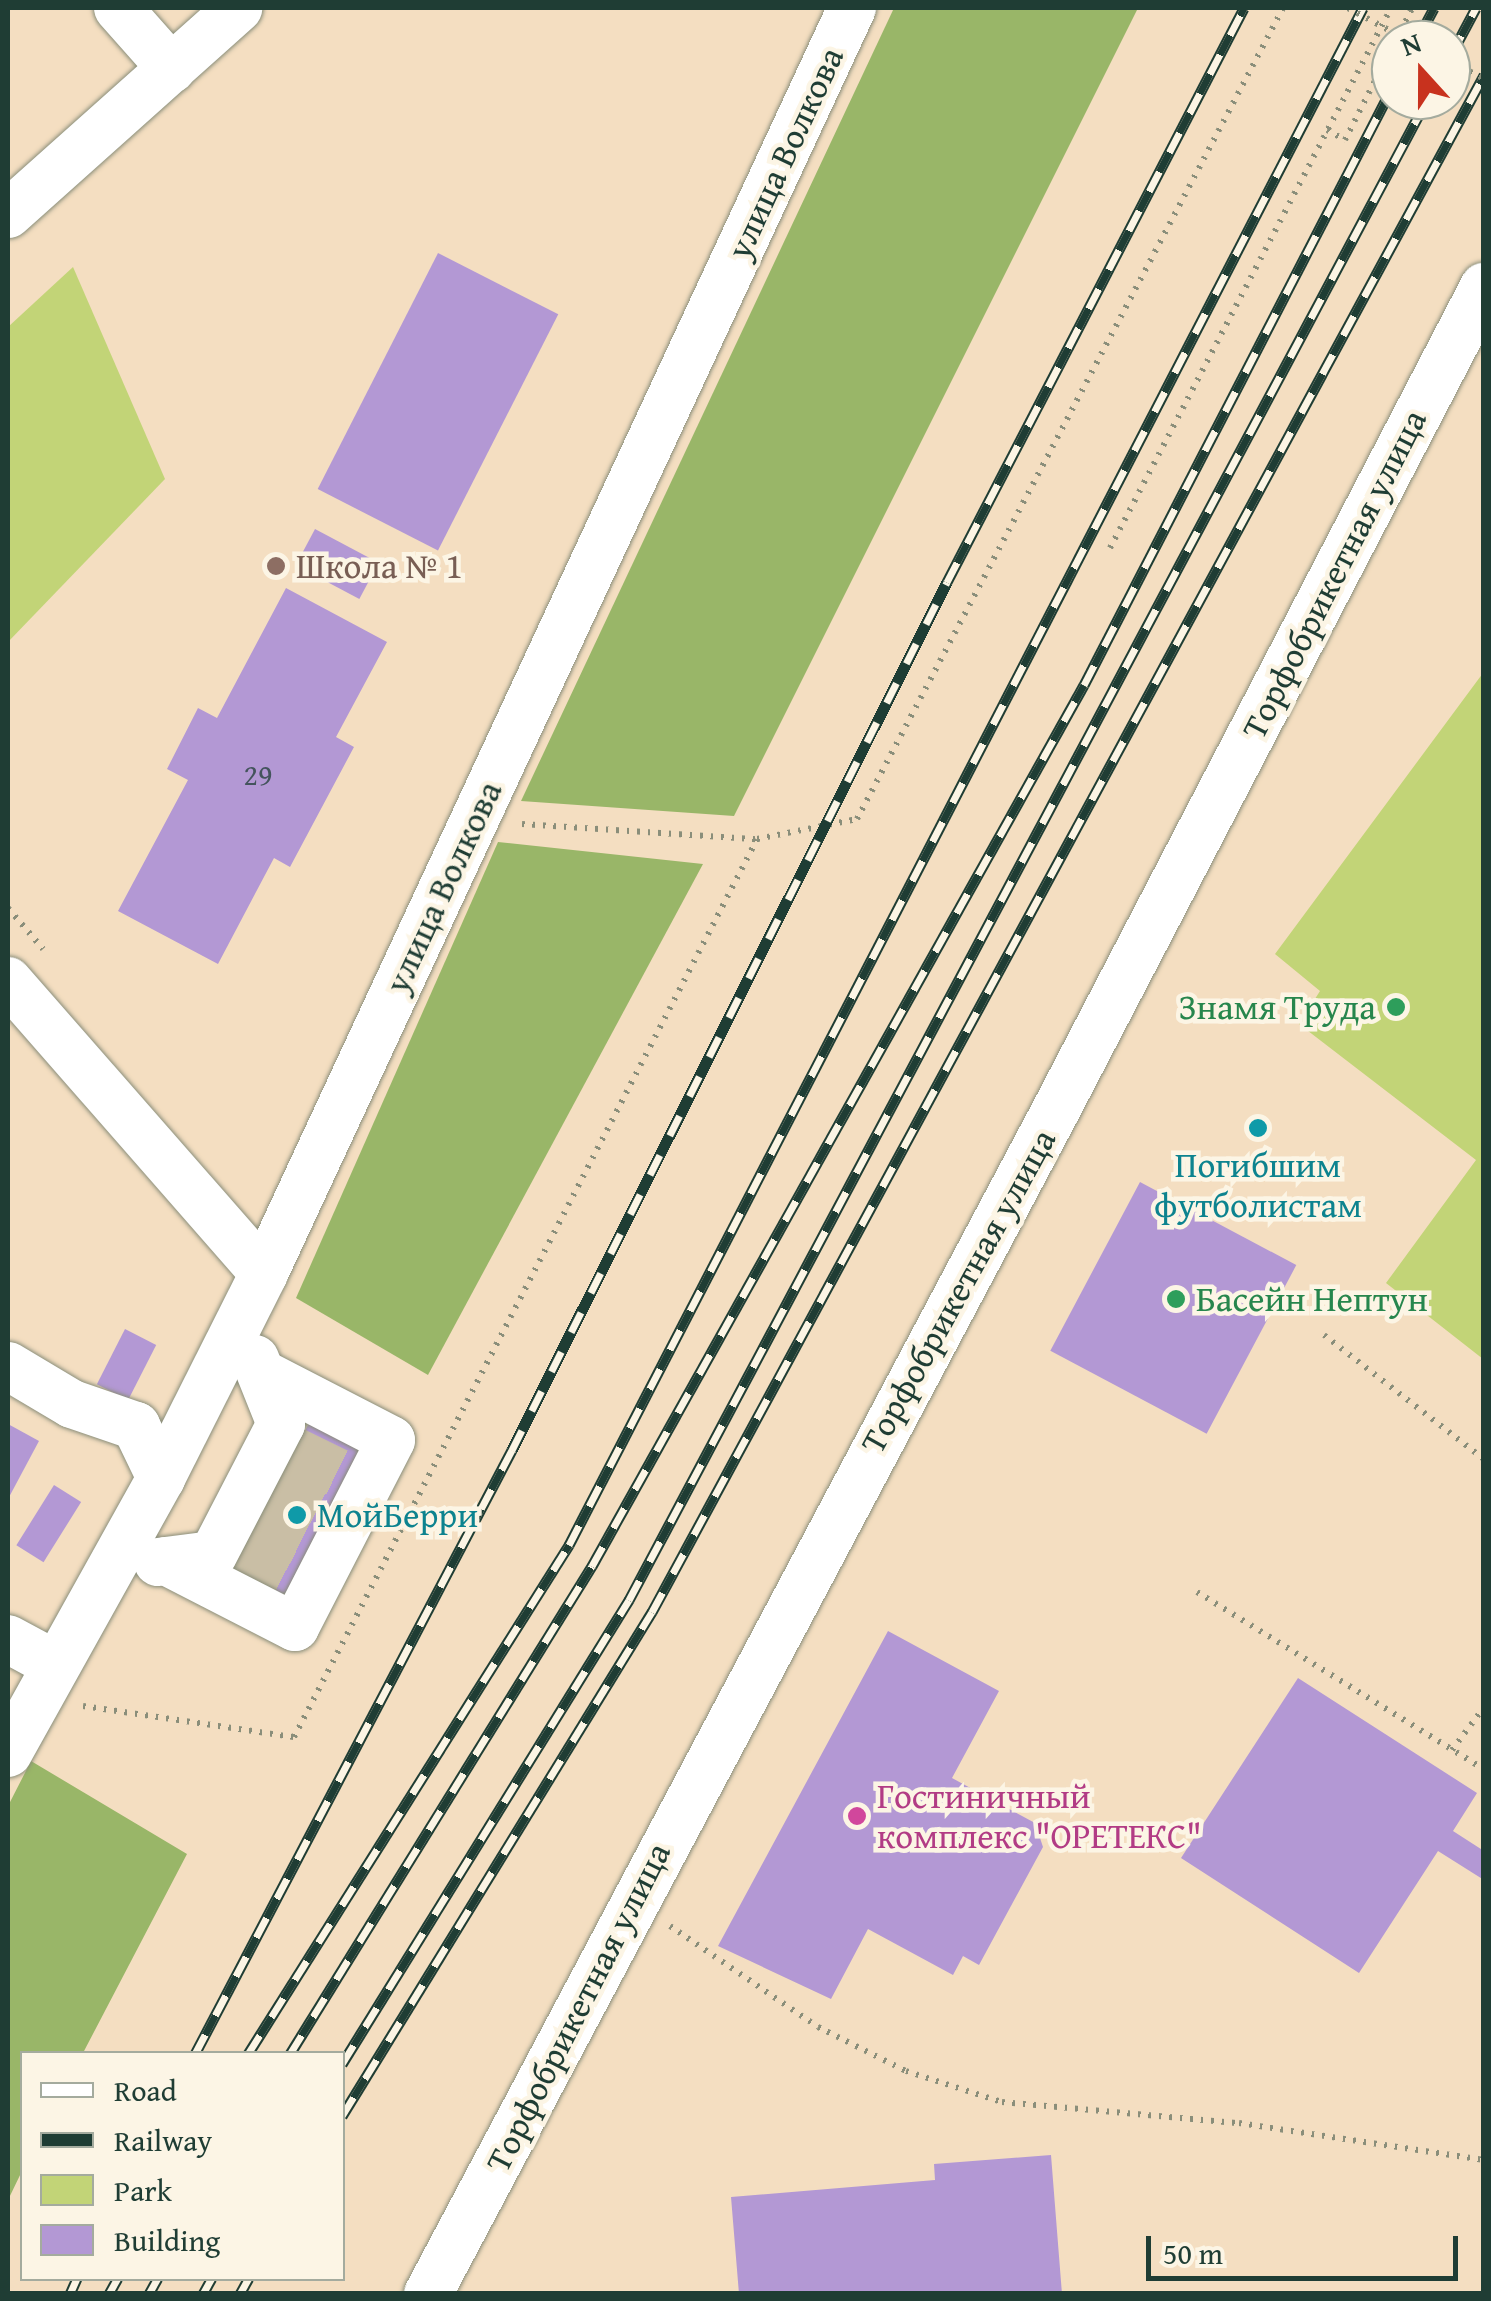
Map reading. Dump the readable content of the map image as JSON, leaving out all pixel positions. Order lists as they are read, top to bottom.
{
  "streets": {
    "street": ["улица Волкова", "Торфобрикетная улица"]
  },
  "places": [
    "Школа № 1",
    "Знамя Труда",
    "Погибшим футболистам",
    "Басейн Нептун",
    "МойБерри",
    "Гостиничный комплекс \"ОРЕТЕКС\""
  ],
  "house_numbers": ["29"],
  "legend": [
    "Road",
    "Railway",
    "Park",
    "Building"
  ],
  "scale_bar": "50 m",
  "north": "top"
}
